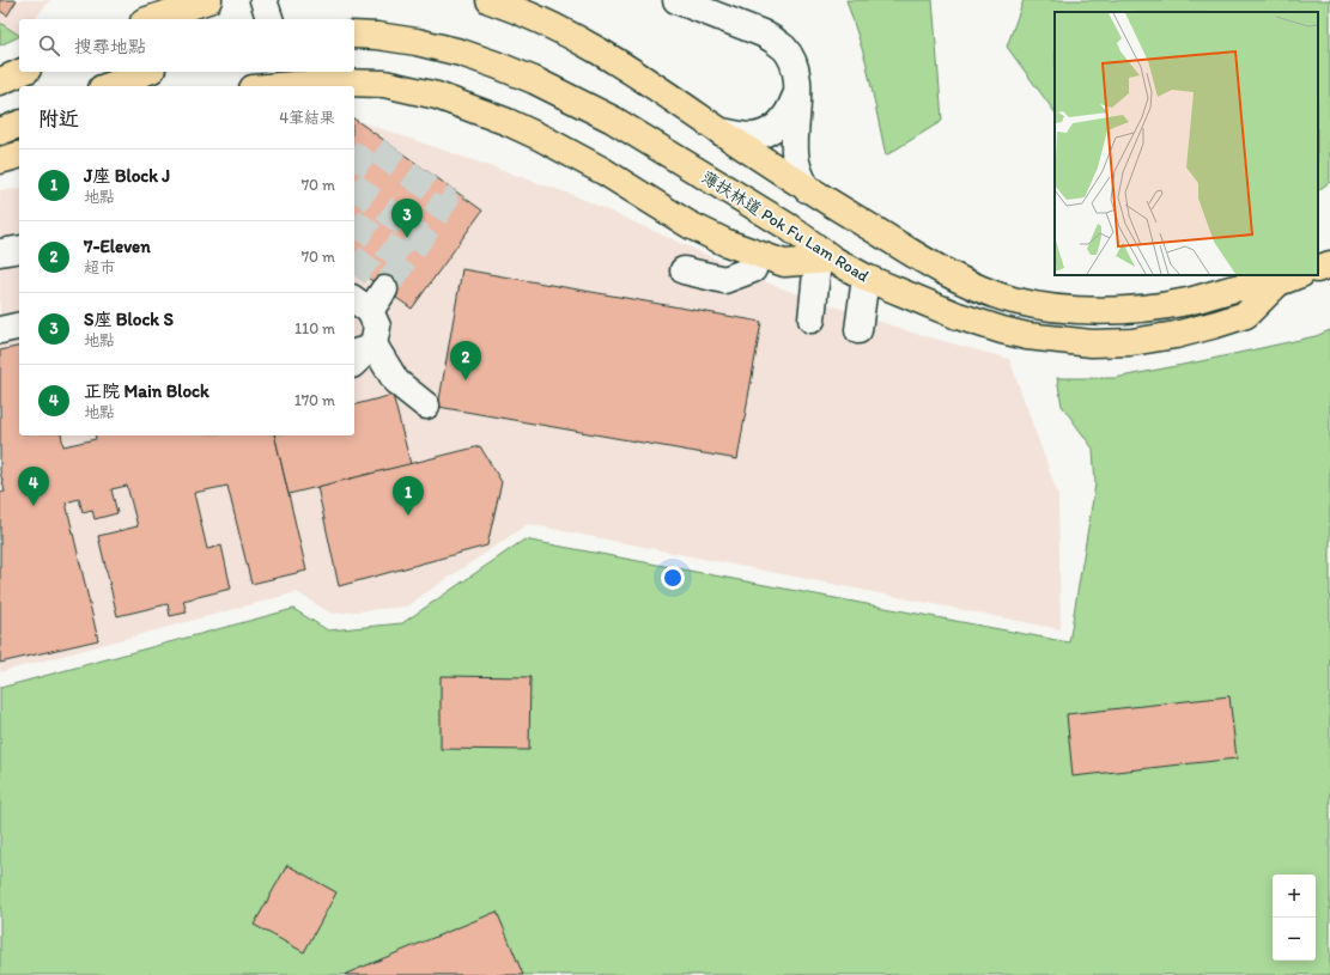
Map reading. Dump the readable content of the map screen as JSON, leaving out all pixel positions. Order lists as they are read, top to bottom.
{
  "streets": {
    "main road": ["薄扶林道 Pok Fu Lam Road"]
  },
  "page": {
    "search": "搜尋地點",
    "heading": ["附近", "4筆結果"],
    "list": [
      {
        "mark": "1",
        "name": "J座 Block J",
        "note": "地點",
        "value": "70 m"
      },
      {
        "mark": "2",
        "name": "7-Eleven",
        "note": "超市",
        "value": "70 m"
      },
      {
        "mark": "3",
        "name": "S座 Block S",
        "note": "地點",
        "value": "110 m"
      },
      {
        "mark": "4",
        "name": "正院 Main Block",
        "note": "地點",
        "value": "170 m"
      }
    ],
    "pins": [
      "3",
      "2",
      "4",
      "1"
    ],
    "map_buttons": ["+", "−"]
  }
}
